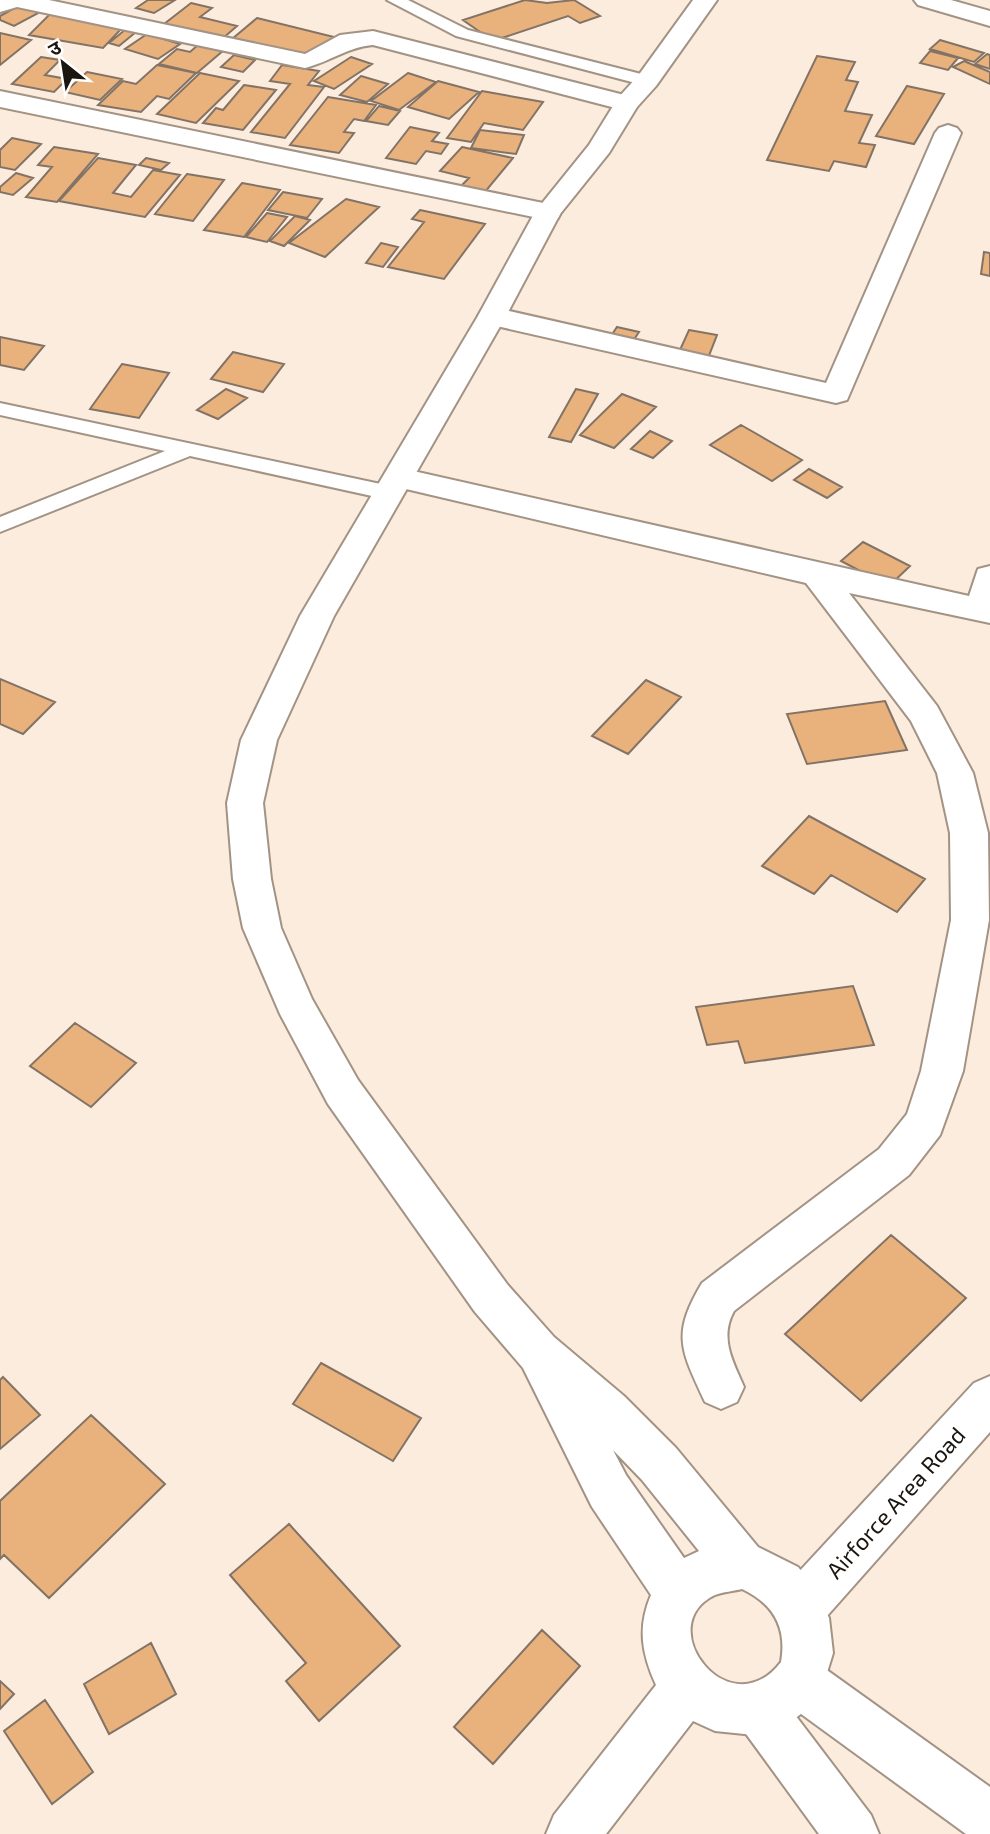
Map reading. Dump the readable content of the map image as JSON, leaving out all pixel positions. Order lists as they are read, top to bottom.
{
  "streets": {
    "street": ["Airforce Area Road"]
  },
  "north": "top left"
}
